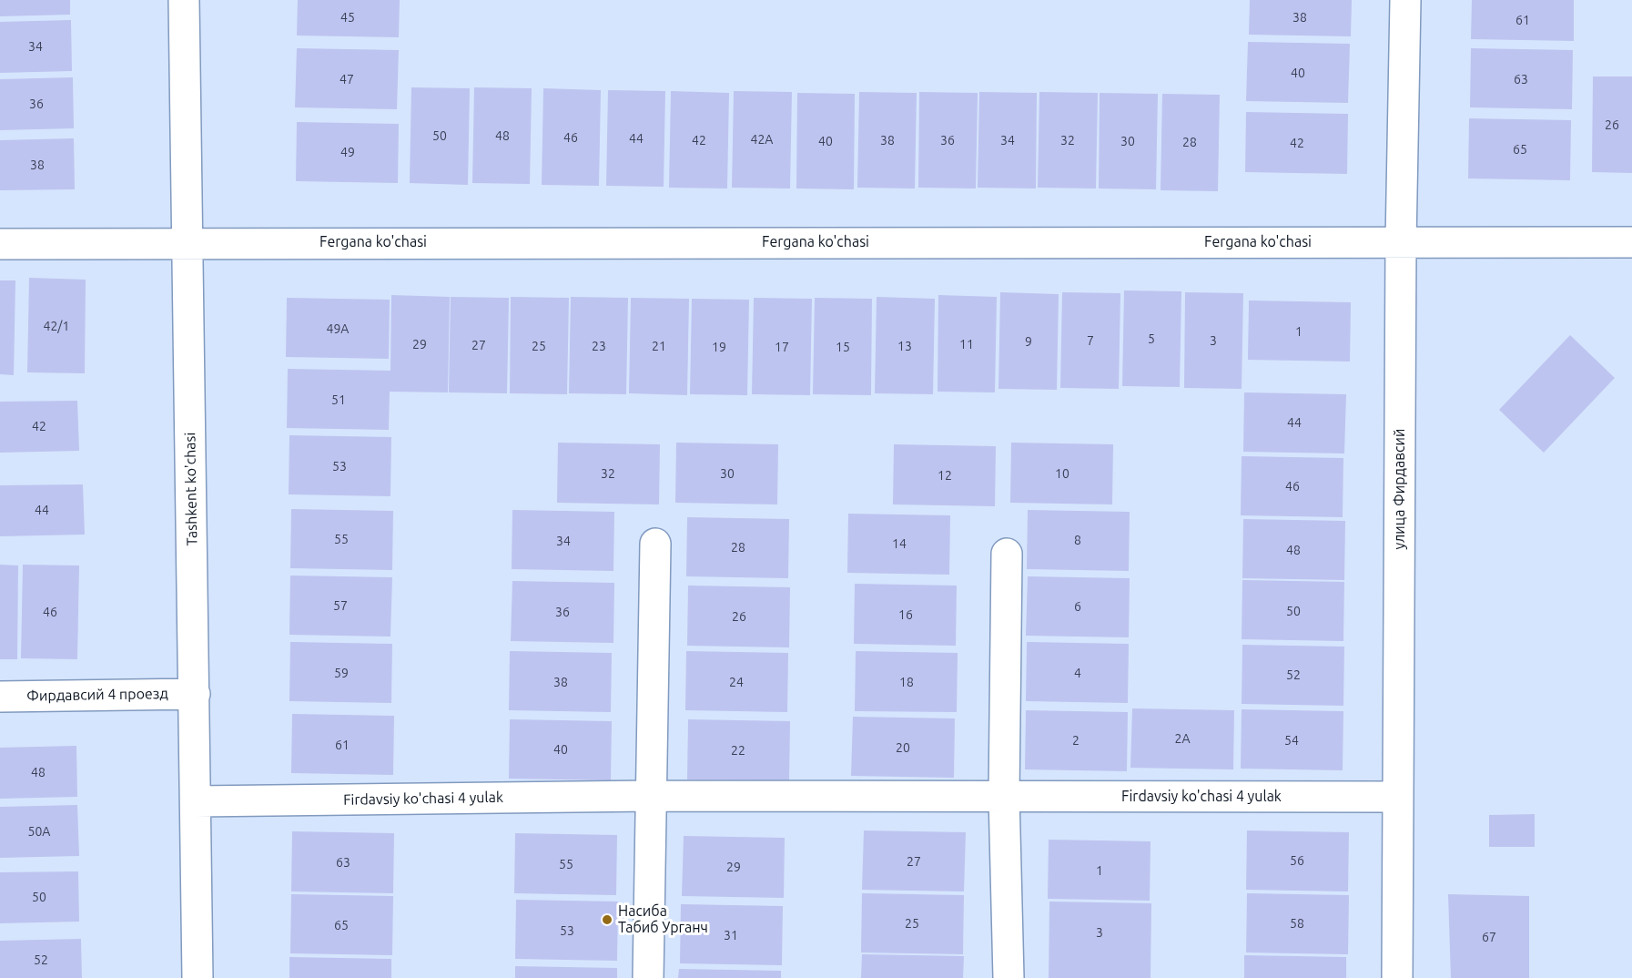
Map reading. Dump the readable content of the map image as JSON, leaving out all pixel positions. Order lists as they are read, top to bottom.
{
  "streets": {
    "street": [
      "Fergana ko'chasi",
      "Tashkent ko'chasi",
      "улица Фирдавсий",
      "Фирдавсий 4 проезд",
      "Firdavsiy ko'chasi 4 yulak"
    ]
  },
  "crossings": [
    ["Fergana ko'chasi", "Tashkent ko'chasi"],
    ["Fergana ko'chasi", "улица Фирдавсий"],
    ["Tashkent ko'chasi", "Фирдавсий 4 проезд"],
    ["Tashkent ko'chasi", "Firdavsiy ko'chasi 4 yulak"],
    ["улица Фирдавсий", "Firdavsiy ko'chasi 4 yulak"]
  ],
  "places": ["Насиба Табиб Урганч"],
  "house_numbers": [
    "45",
    "38",
    "61",
    "34",
    "40",
    "47",
    "63",
    "36",
    "26",
    "50",
    "48",
    "46",
    "44",
    "42А",
    "42",
    "38",
    "36",
    "34",
    "32",
    "40",
    "30",
    "28",
    "42",
    "65",
    "49",
    "38",
    "42/1",
    "49А",
    "1",
    "5",
    "7",
    "3",
    "9",
    "29",
    "11",
    "27",
    "25",
    "23",
    "21",
    "13",
    "19",
    "17",
    "15",
    "51",
    "44",
    "42",
    "53",
    "32",
    "30",
    "10",
    "12",
    "46",
    "44",
    "55",
    "8",
    "34",
    "14",
    "28",
    "48",
    "57",
    "6",
    "50",
    "46",
    "36",
    "16",
    "26",
    "59",
    "4",
    "52",
    "38",
    "24",
    "18",
    "2А",
    "2",
    "54",
    "61",
    "20",
    "40",
    "22",
    "48",
    "50A",
    "56",
    "27",
    "63",
    "55",
    "29",
    "1",
    "50",
    "25",
    "58",
    "65",
    "53",
    "3",
    "31",
    "67",
    "52"
  ]
}
